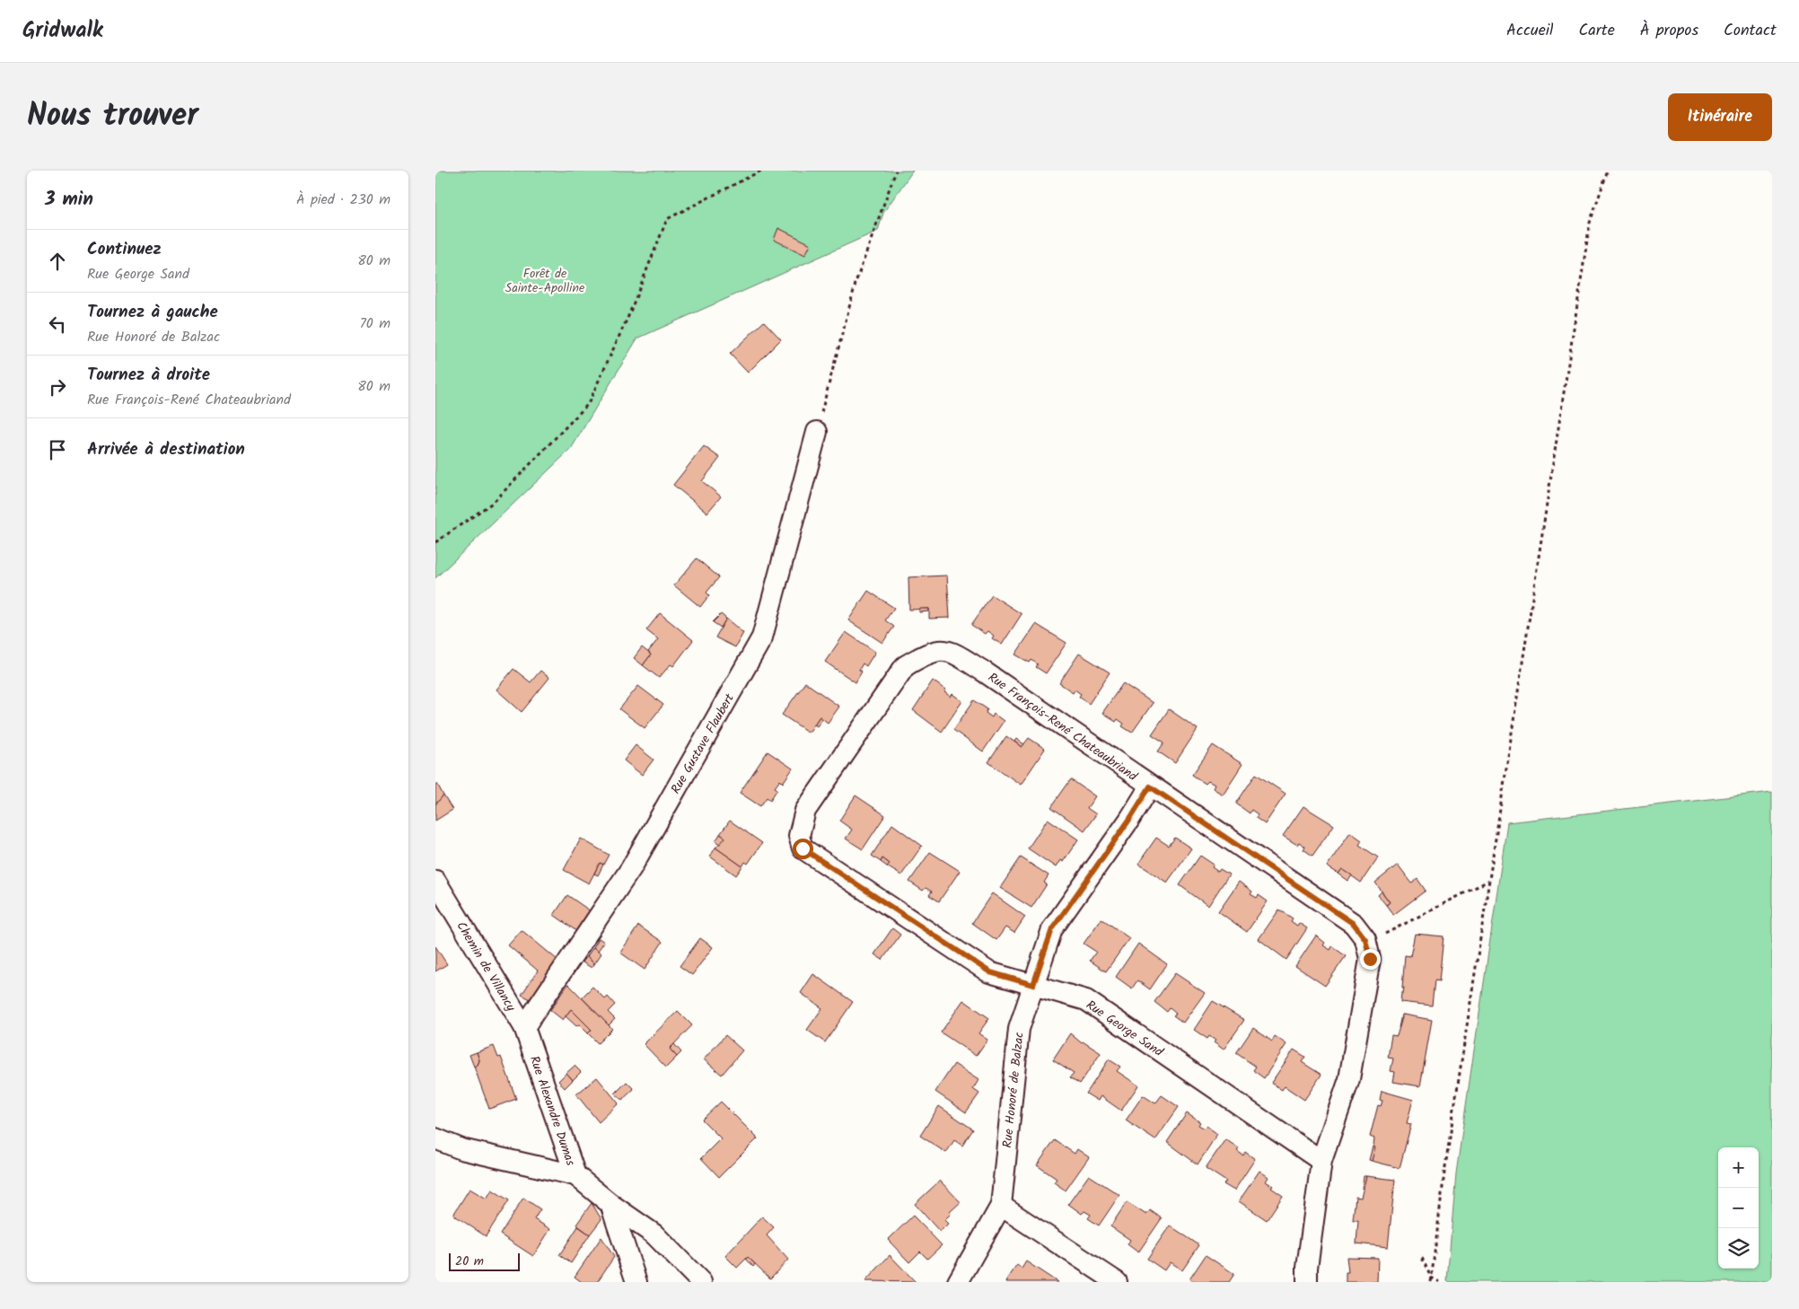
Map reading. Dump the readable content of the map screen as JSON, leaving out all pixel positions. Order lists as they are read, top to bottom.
{
  "streets": {
    "street": [
      "Rue François-René Chateaubriand",
      "Rue Gustave Flaubert",
      "Chemin de Villancy",
      "Rue George Sand",
      "Rue Honoré de Balzac",
      "Rue Alexandre Dumas"
    ]
  },
  "crossings": [
    ["Rue François-René Chateaubriand", "Rue George Sand"],
    ["Rue François-René Chateaubriand", "Rue Honoré de Balzac"],
    ["Rue Gustave Flaubert", "Chemin de Villancy"],
    ["Rue Gustave Flaubert", "Rue Alexandre Dumas"],
    ["Chemin de Villancy", "Rue Alexandre Dumas"],
    ["Rue George Sand", "Rue Honoré de Balzac"]
  ],
  "parks": ["Forêt de Sainte-Apolline"],
  "scale_bar": "20 m",
  "page": {
    "header": "Gridwalk",
    "nav": [
      "Accueil",
      "Carte",
      "À propos",
      "Contact"
    ],
    "title": "Nous trouver",
    "buttons": "Itinéraire",
    "heading": ["3 min", "À pied · 230 m"],
    "list": [
      ["Continuez", "Rue George Sand", "80 m"],
      ["Tournez à gauche", "Rue Honoré de Balzac", "70 m"],
      ["Tournez à droite", "Rue François-René Chateaubriand", "80 m"],
      "Arrivée à destination"
    ],
    "map_buttons": ["+", "−"],
    "scale": "20 m"
  }
}
